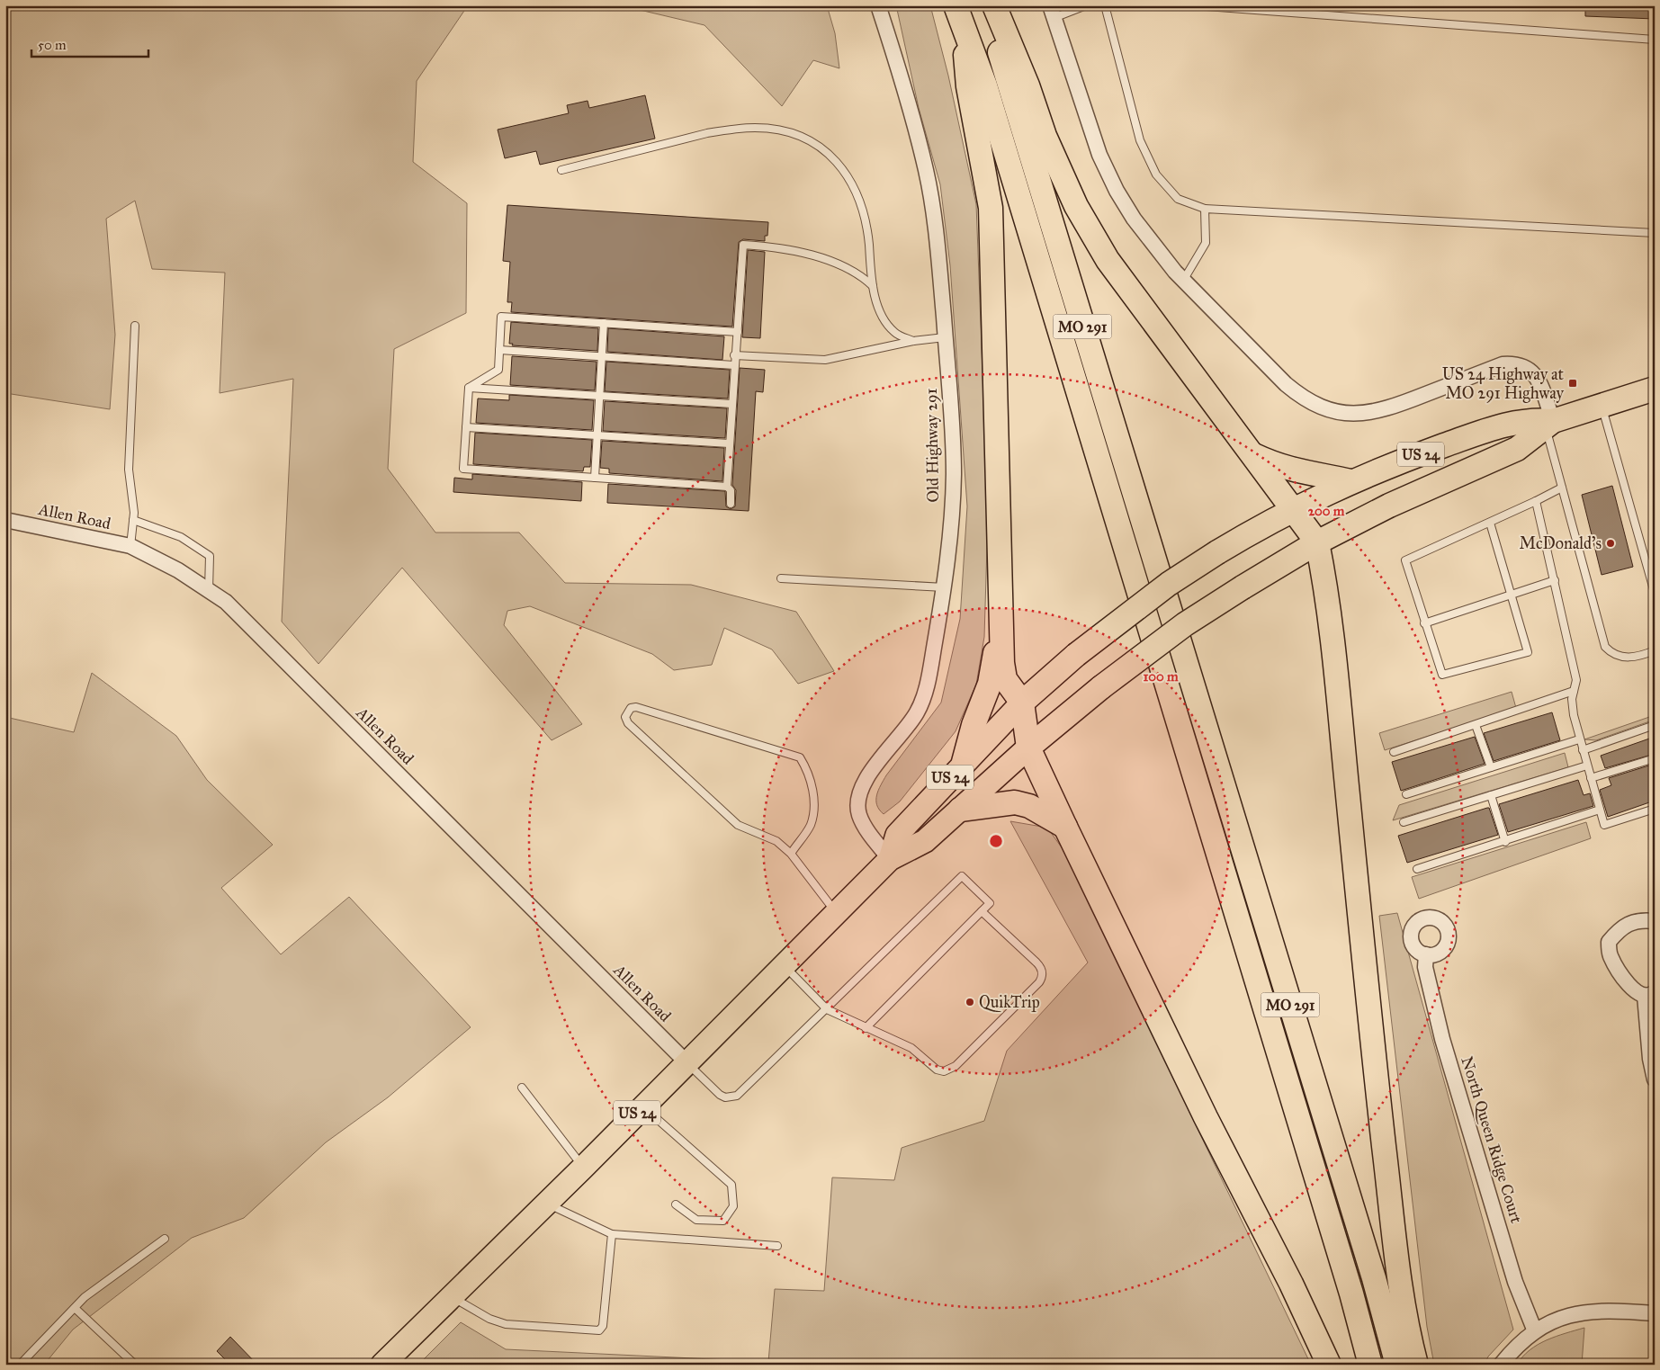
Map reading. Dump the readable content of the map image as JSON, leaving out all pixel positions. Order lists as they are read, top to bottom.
{
  "streets": {
    "highway": ["MO 291", "US 24"],
    "street": ["Old Highway 291", "Allen Road", "North Queen Ridge Court"]
  },
  "crossings": [
    ["Old Highway 291", "US 24"],
    ["US 24", "Allen Road"]
  ],
  "places": {
    "transit": ["US 24 Highway at MO 291 Highway"],
    "other": ["McDonald's", "QuikTrip"]
  },
  "scale_bar": "50 m",
  "rings": ["200 m", "100 m"]
}
